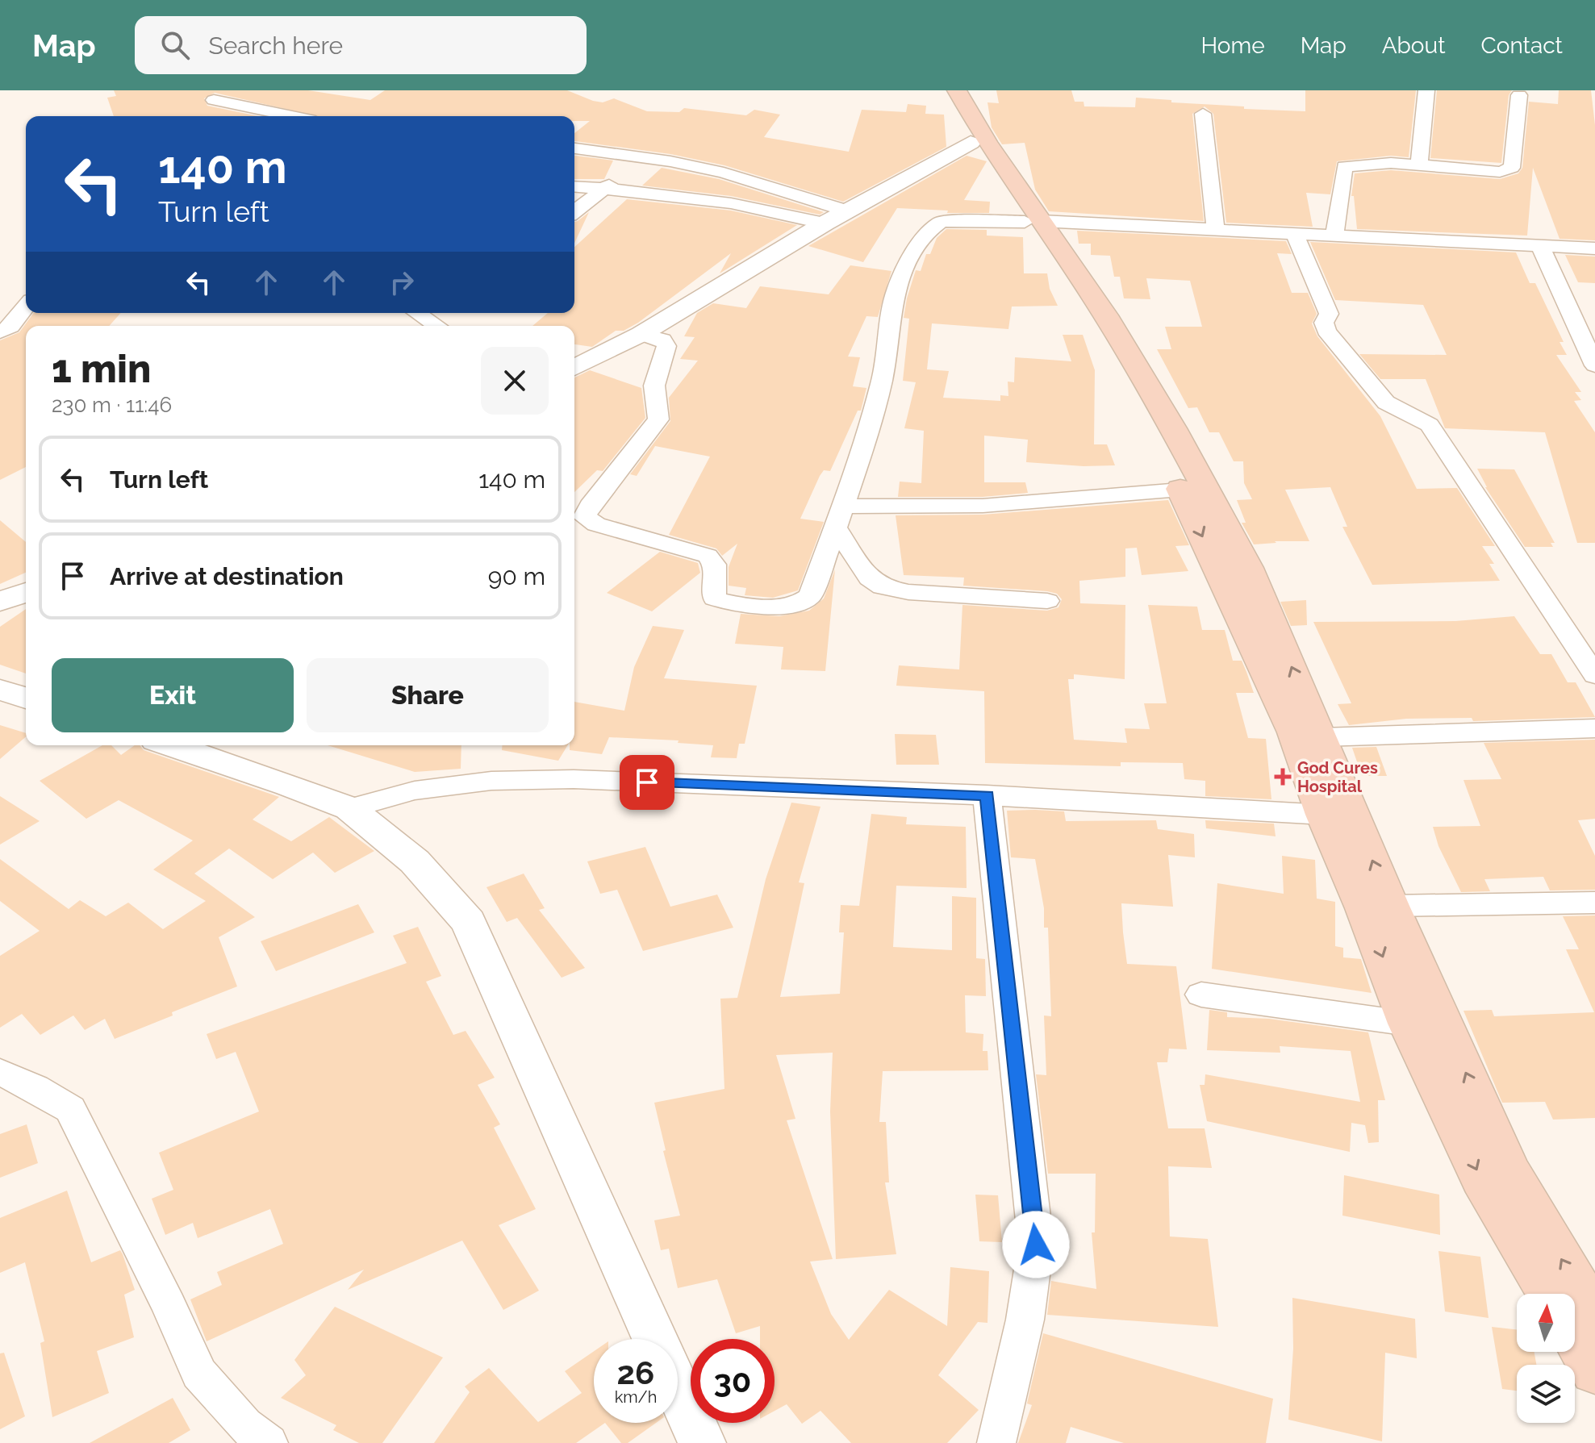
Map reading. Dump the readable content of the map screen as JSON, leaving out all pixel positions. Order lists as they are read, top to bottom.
{
  "places": {
    "health": ["God Cures Hospital"]
  },
  "north": "top",
  "page": {
    "header": "Map",
    "search": "Search here",
    "nav": [
      "Home",
      "Map",
      "About",
      "Contact"
    ],
    "turn": ["140 m", "Turn left"],
    "heading": ["1 min", "230 m · 11:46"],
    "list": [
      {
        "name": "Turn left",
        "value": "140 m"
      },
      {
        "name": "Arrive at destination",
        "value": "90 m"
      }
    ],
    "buttons": ["Exit", "Share"],
    "speed": "26 km/h",
    "limit": "30"
  }
}
